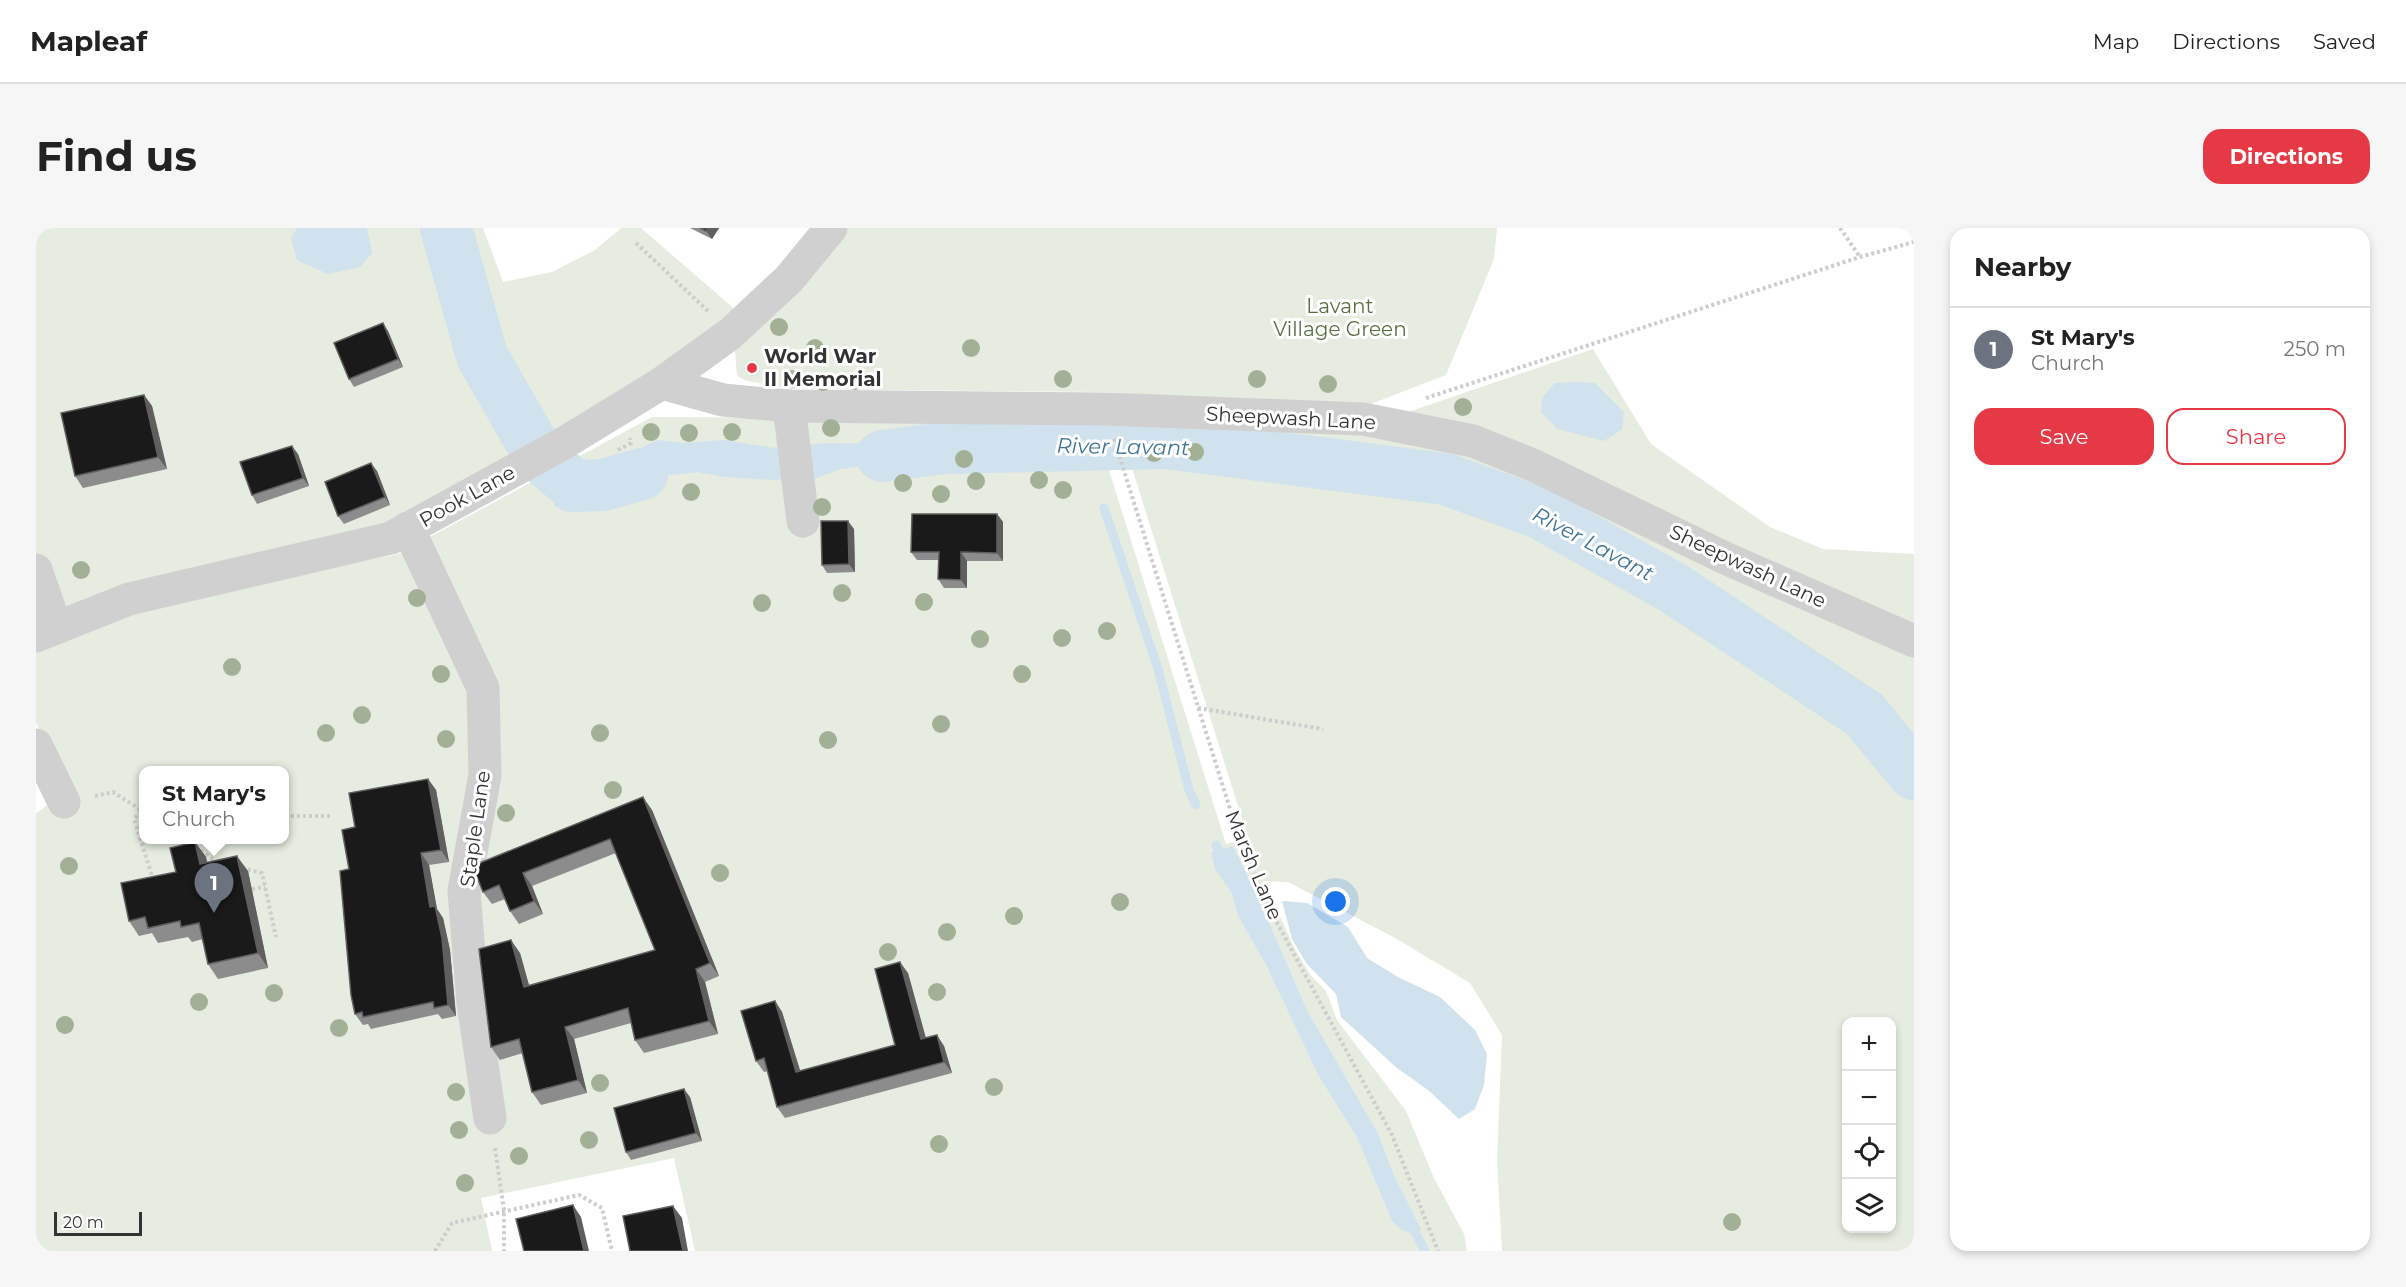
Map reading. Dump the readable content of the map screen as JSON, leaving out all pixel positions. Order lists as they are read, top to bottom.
{
  "streets": {
    "street": ["Sheepwash Lane", "Pook Lane", "Staple Lane"],
    "path": ["Marsh Lane"]
  },
  "crossings": [
    ["Sheepwash Lane", "Pook Lane"],
    ["Pook Lane", "Staple Lane"]
  ],
  "water": ["River Lavant"],
  "parks": ["Lavant Village Green"],
  "places": ["World War II Memorial"],
  "scale_bar": "20 m",
  "page": {
    "header": "Mapleaf",
    "nav": ["Map", "Directions", "Saved"],
    "buttons": [
      "Directions",
      ["Save", "Share"]
    ],
    "title": "Find us",
    "heading": "Nearby",
    "list": [
      {
        "mark": "1",
        "name": "St Mary's",
        "note": "Church",
        "value": "250 m"
      }
    ],
    "popup": ["St Mary's", "Church"],
    "pins": "1",
    "map_buttons": ["+", "−"],
    "scale": "20 m"
  }
}
